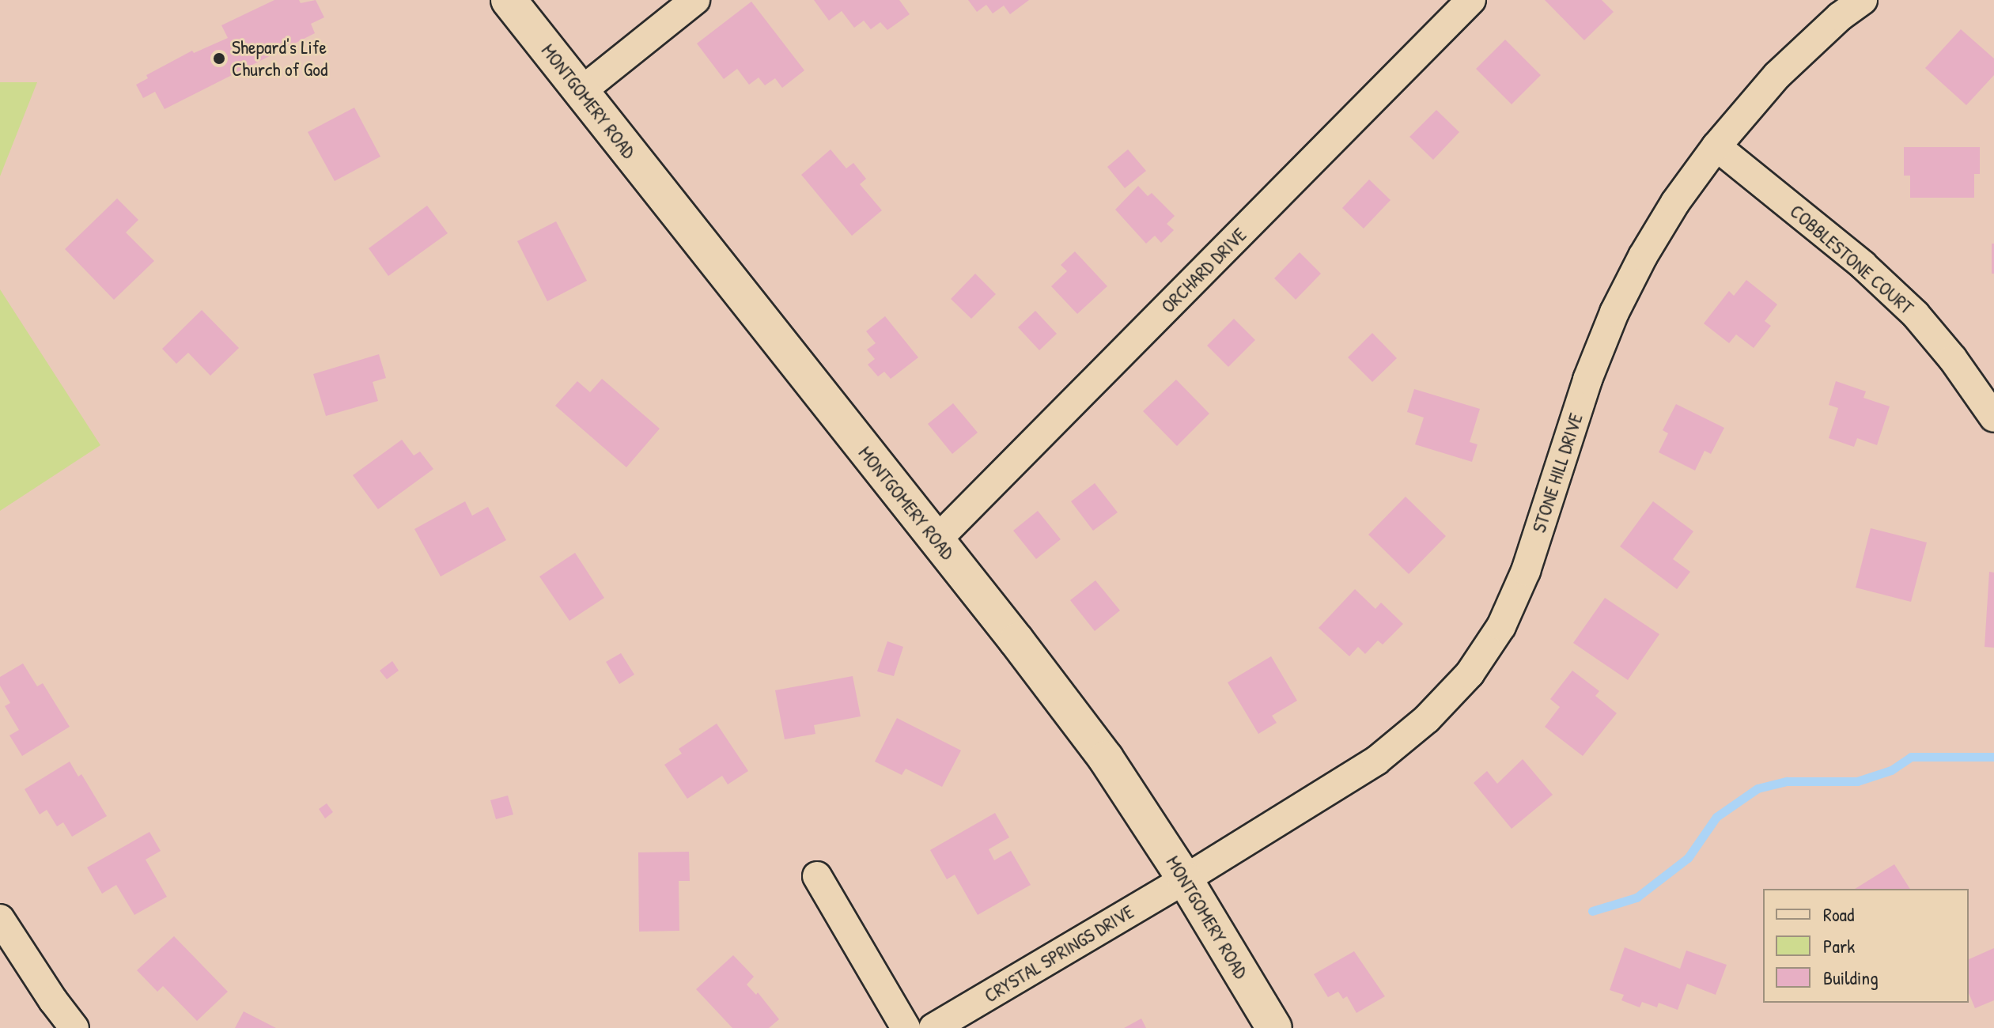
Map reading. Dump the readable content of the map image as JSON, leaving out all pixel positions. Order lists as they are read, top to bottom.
{
  "streets": {
    "main road": ["MONTGOMERY ROAD"],
    "street": [
      "COBBLESTONE COURT",
      "ORCHARD DRIVE",
      "STONE HILL DRIVE",
      "CRYSTAL SPRINGS DRIVE"
    ]
  },
  "crossings": [
    ["MONTGOMERY ROAD", "ORCHARD DRIVE"],
    ["MONTGOMERY ROAD", "STONE HILL DRIVE"],
    ["MONTGOMERY ROAD", "CRYSTAL SPRINGS DRIVE"],
    ["COBBLESTONE COURT", "STONE HILL DRIVE"],
    ["STONE HILL DRIVE", "CRYSTAL SPRINGS DRIVE"]
  ],
  "places": ["Shepard's Life Church of God"],
  "legend": ["Road", "Park", "Building"]
}
